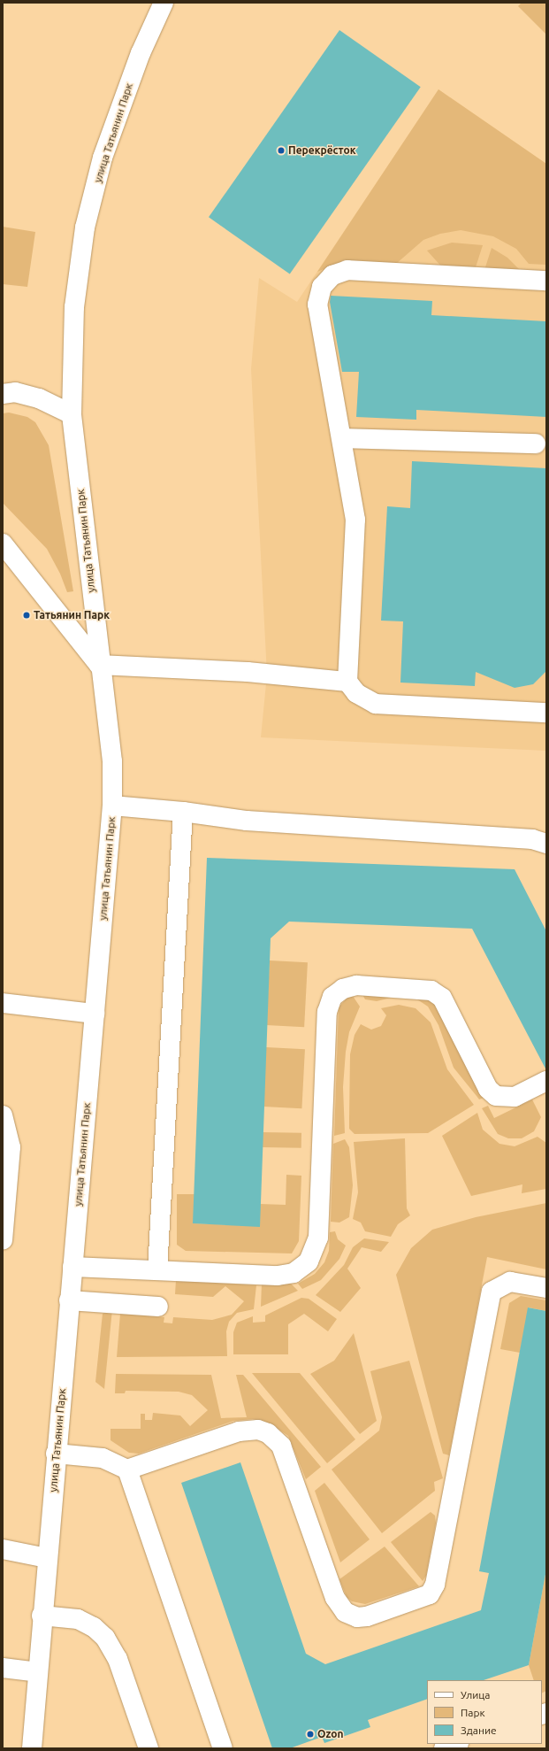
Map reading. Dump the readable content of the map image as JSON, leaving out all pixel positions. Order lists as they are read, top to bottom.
{
  "streets": {
    "street": ["улица Татьянин Парк"]
  },
  "places": ["Перекрёсток", "Татьянин Парк", "Ozon"],
  "legend": ["Улица", "Парк", "Здание"]
}
